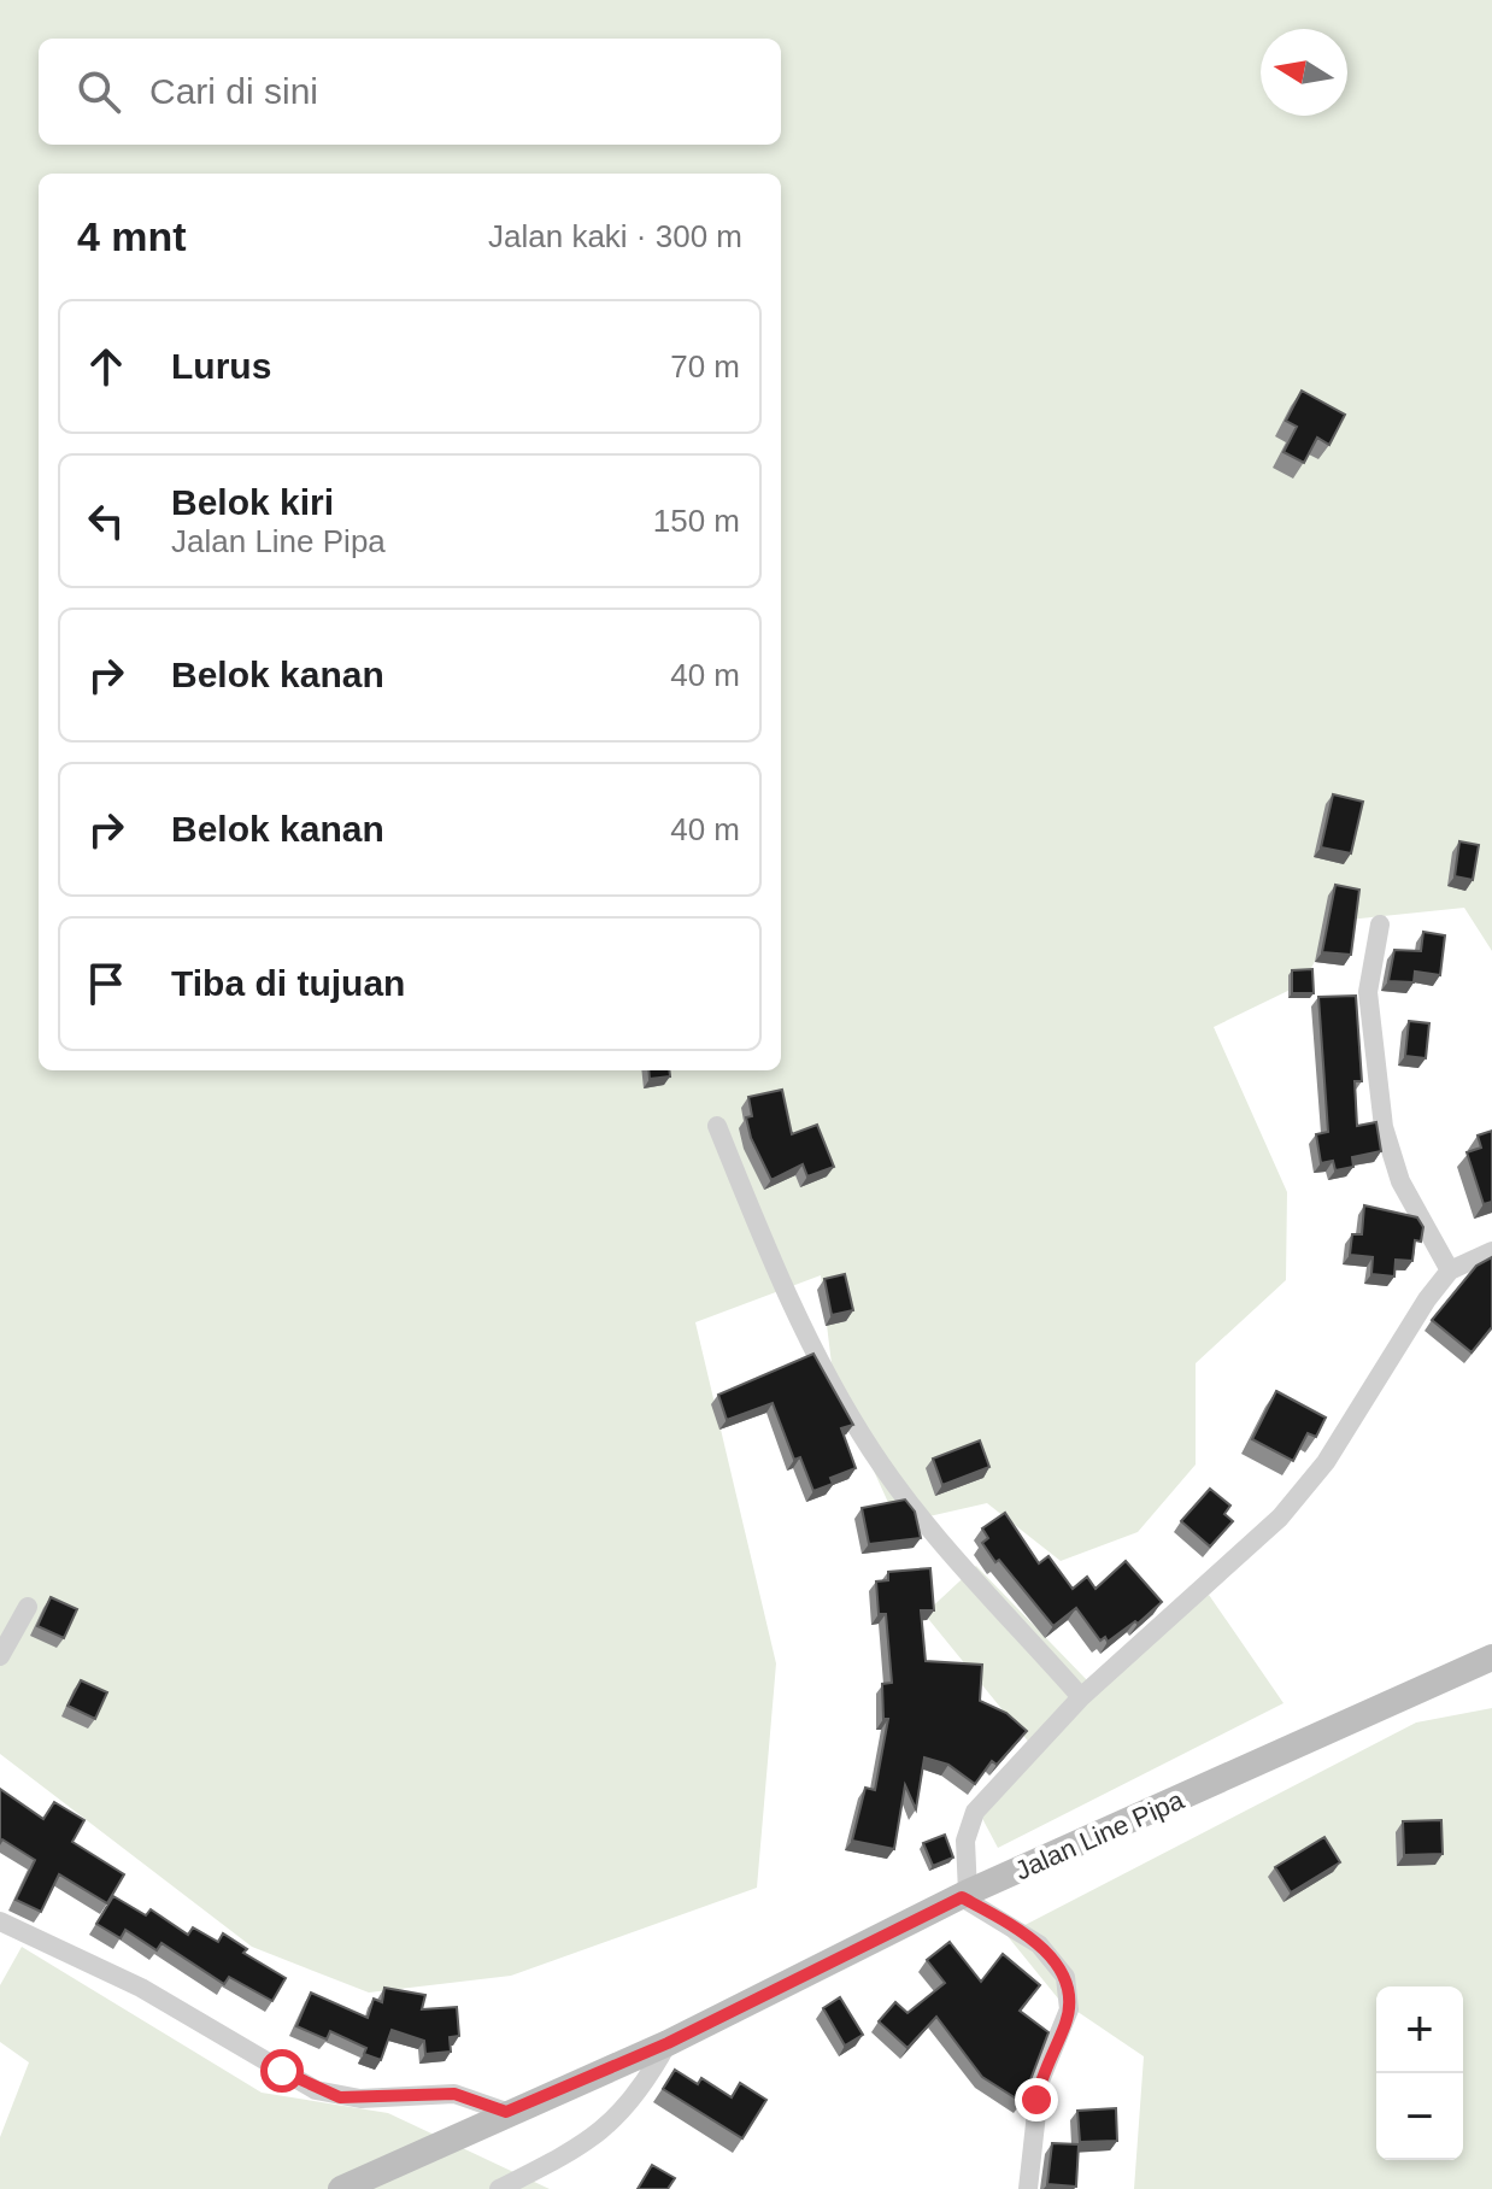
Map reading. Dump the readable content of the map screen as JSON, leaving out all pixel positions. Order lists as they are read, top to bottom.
{
  "streets": {
    "main road": ["Jalan Line Pipa"]
  },
  "north": "left",
  "page": {
    "search": "Cari di sini",
    "heading": ["4 mnt", "Jalan kaki · 300 m"],
    "list": [
      ["Lurus", "70 m"],
      ["Belok kiri", "Jalan Line Pipa", "150 m"],
      ["Belok kanan", "40 m"],
      ["Belok kanan", "40 m"],
      "Tiba di tujuan"
    ],
    "map_buttons": ["+", "−"]
  }
}
